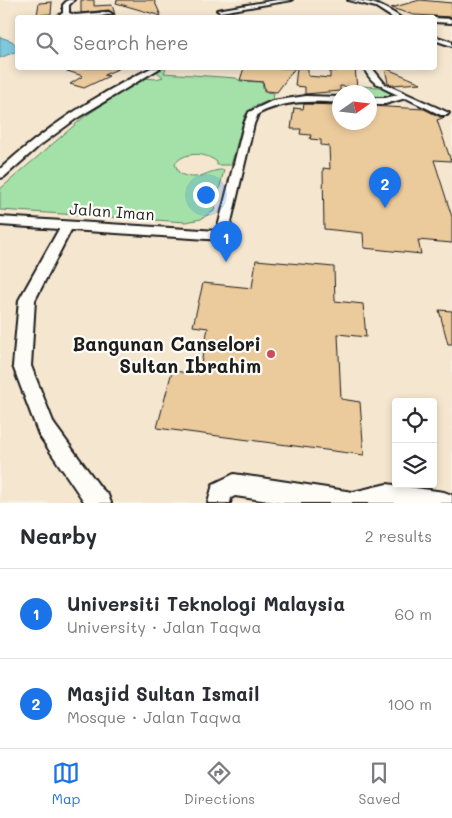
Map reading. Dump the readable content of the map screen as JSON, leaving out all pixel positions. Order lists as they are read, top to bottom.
{
  "streets": {
    "street": ["Jalan Iman"]
  },
  "places": ["Bangunan Canselori Sultan Ibrahim"],
  "north": "right",
  "page": {
    "search": "Search here",
    "pins": ["2", "1"],
    "heading": ["Nearby", "2 results"],
    "list": [
      {
        "mark": "1",
        "name": "Universiti Teknologi Malaysia",
        "note": "University · Jalan Taqwa",
        "value": "60 m"
      },
      {
        "mark": "2",
        "name": "Masjid Sultan Ismail",
        "note": "Mosque · Jalan Taqwa",
        "value": "100 m"
      }
    ],
    "nav": ["Map", "Directions", "Saved"]
  }
}
